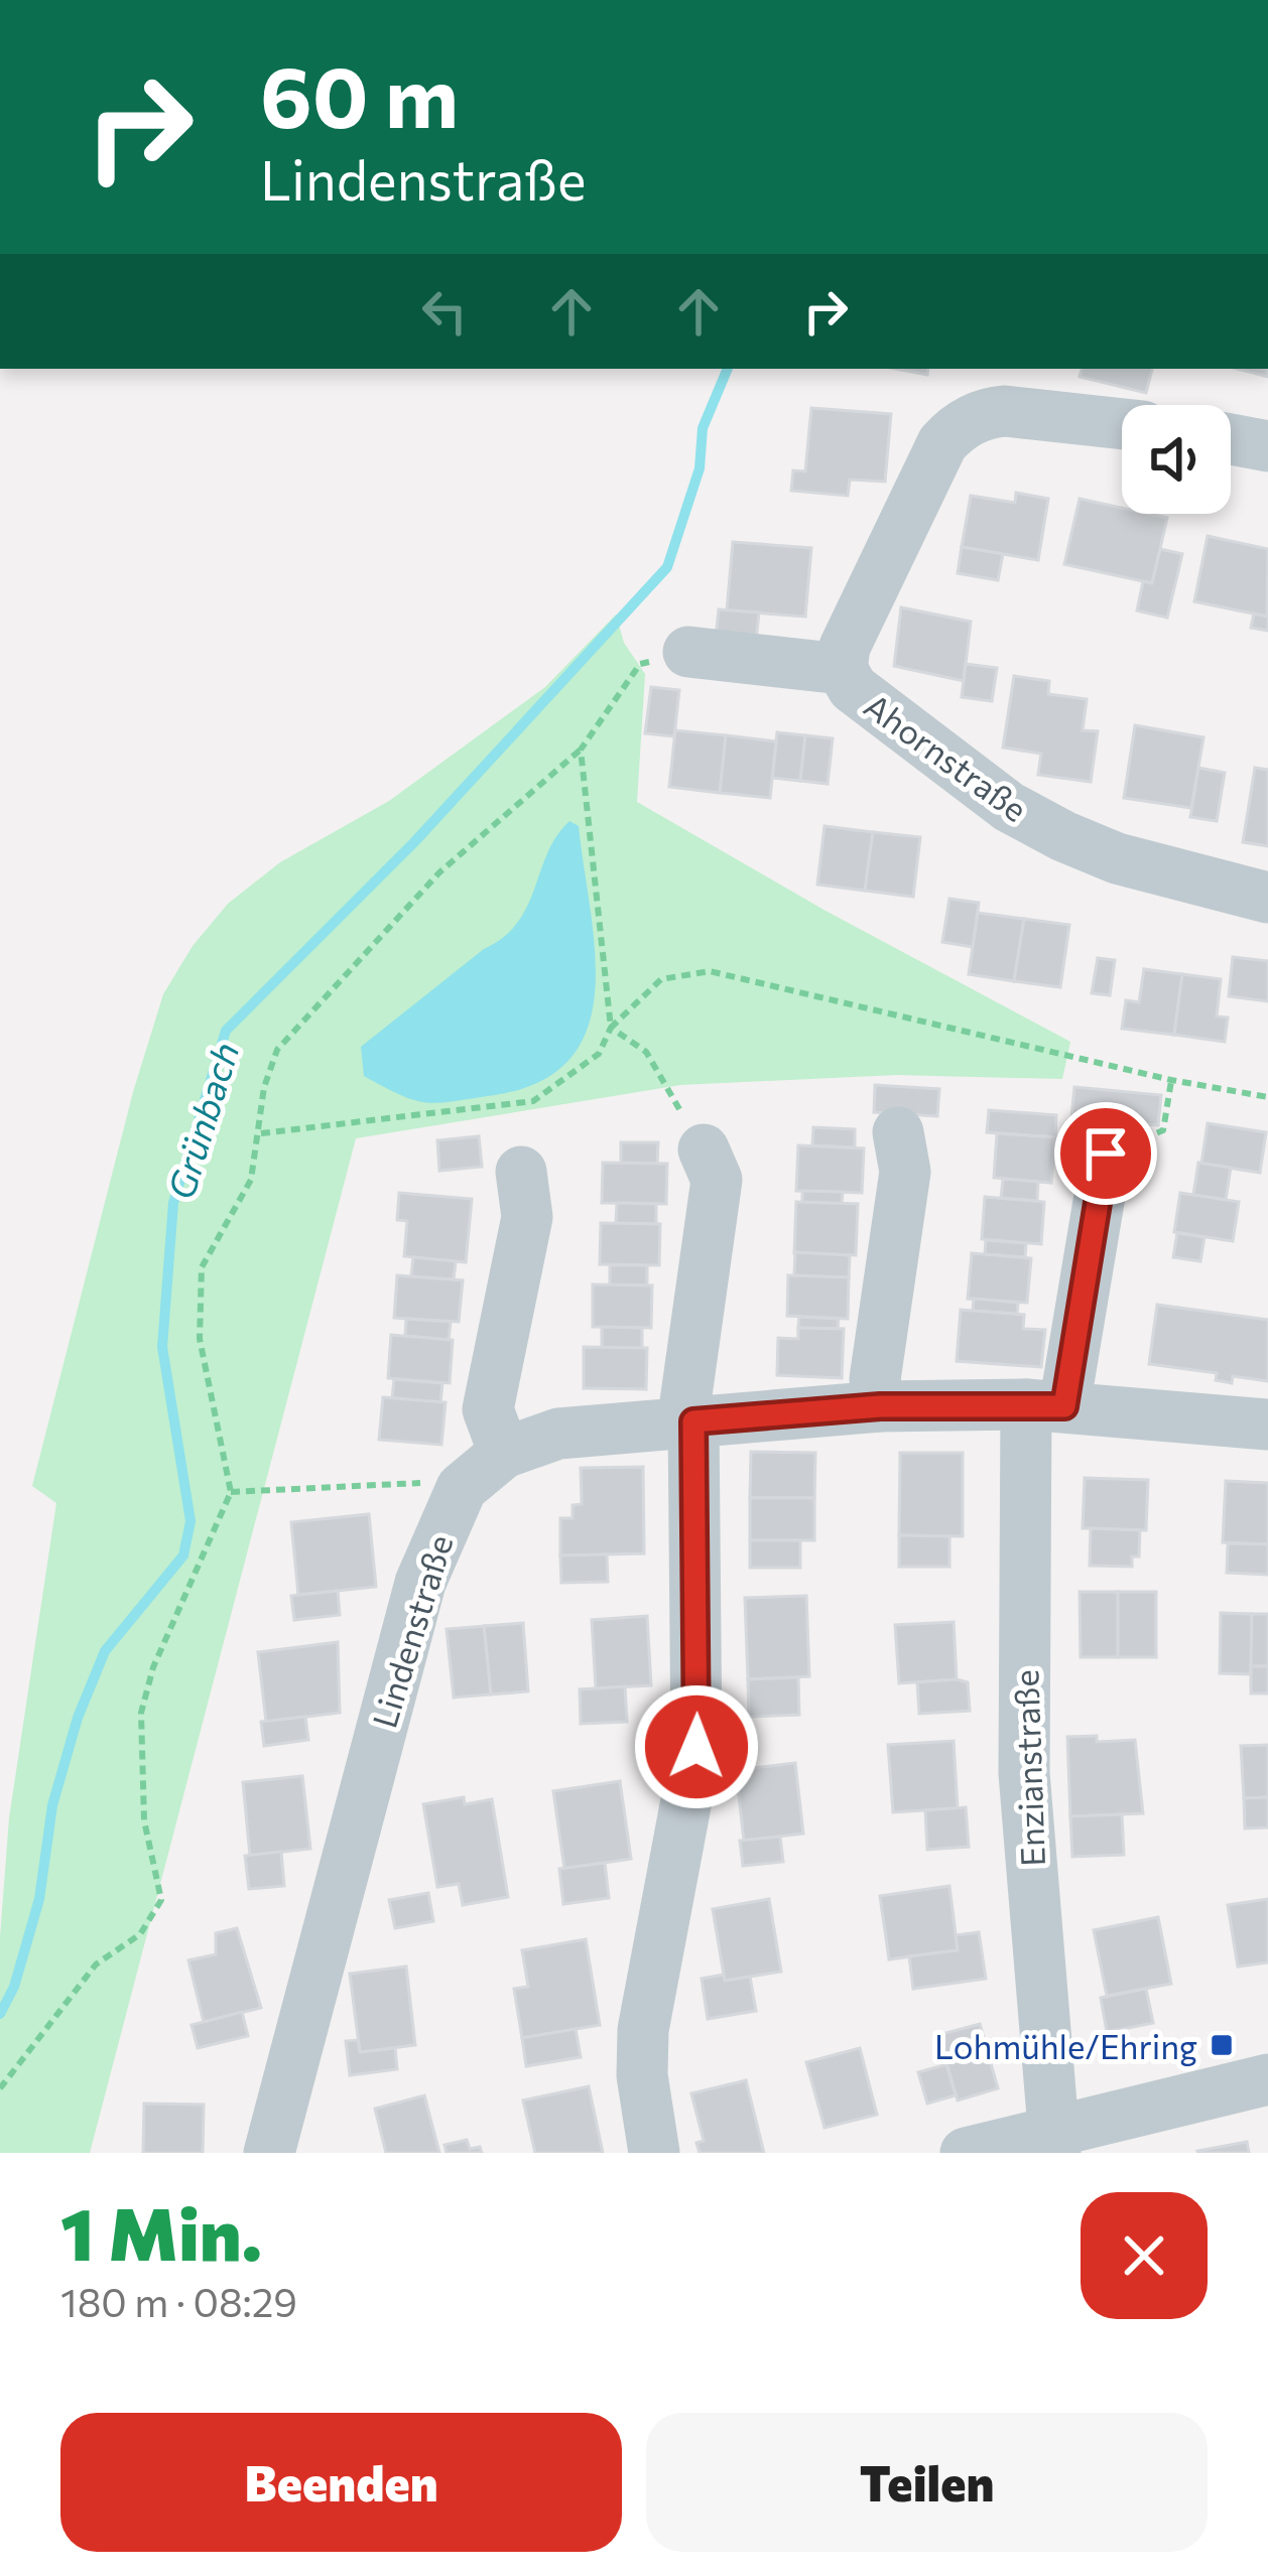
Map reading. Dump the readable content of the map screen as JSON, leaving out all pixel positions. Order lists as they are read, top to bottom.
{
  "streets": {
    "street": ["Ahornstraße", "Lindenstraße", "Enzianstraße"]
  },
  "crossings": [
    ["Lindenstraße", "Enzianstraße"]
  ],
  "water": ["Grünbach"],
  "places": {
    "transit": ["Lohmühle/Ehring"]
  },
  "page": {
    "turn": ["60 m", "Lindenstraße"],
    "heading": ["1 Min.", "180 m · 08:29"],
    "buttons": ["Beenden", "Teilen"]
  }
}
